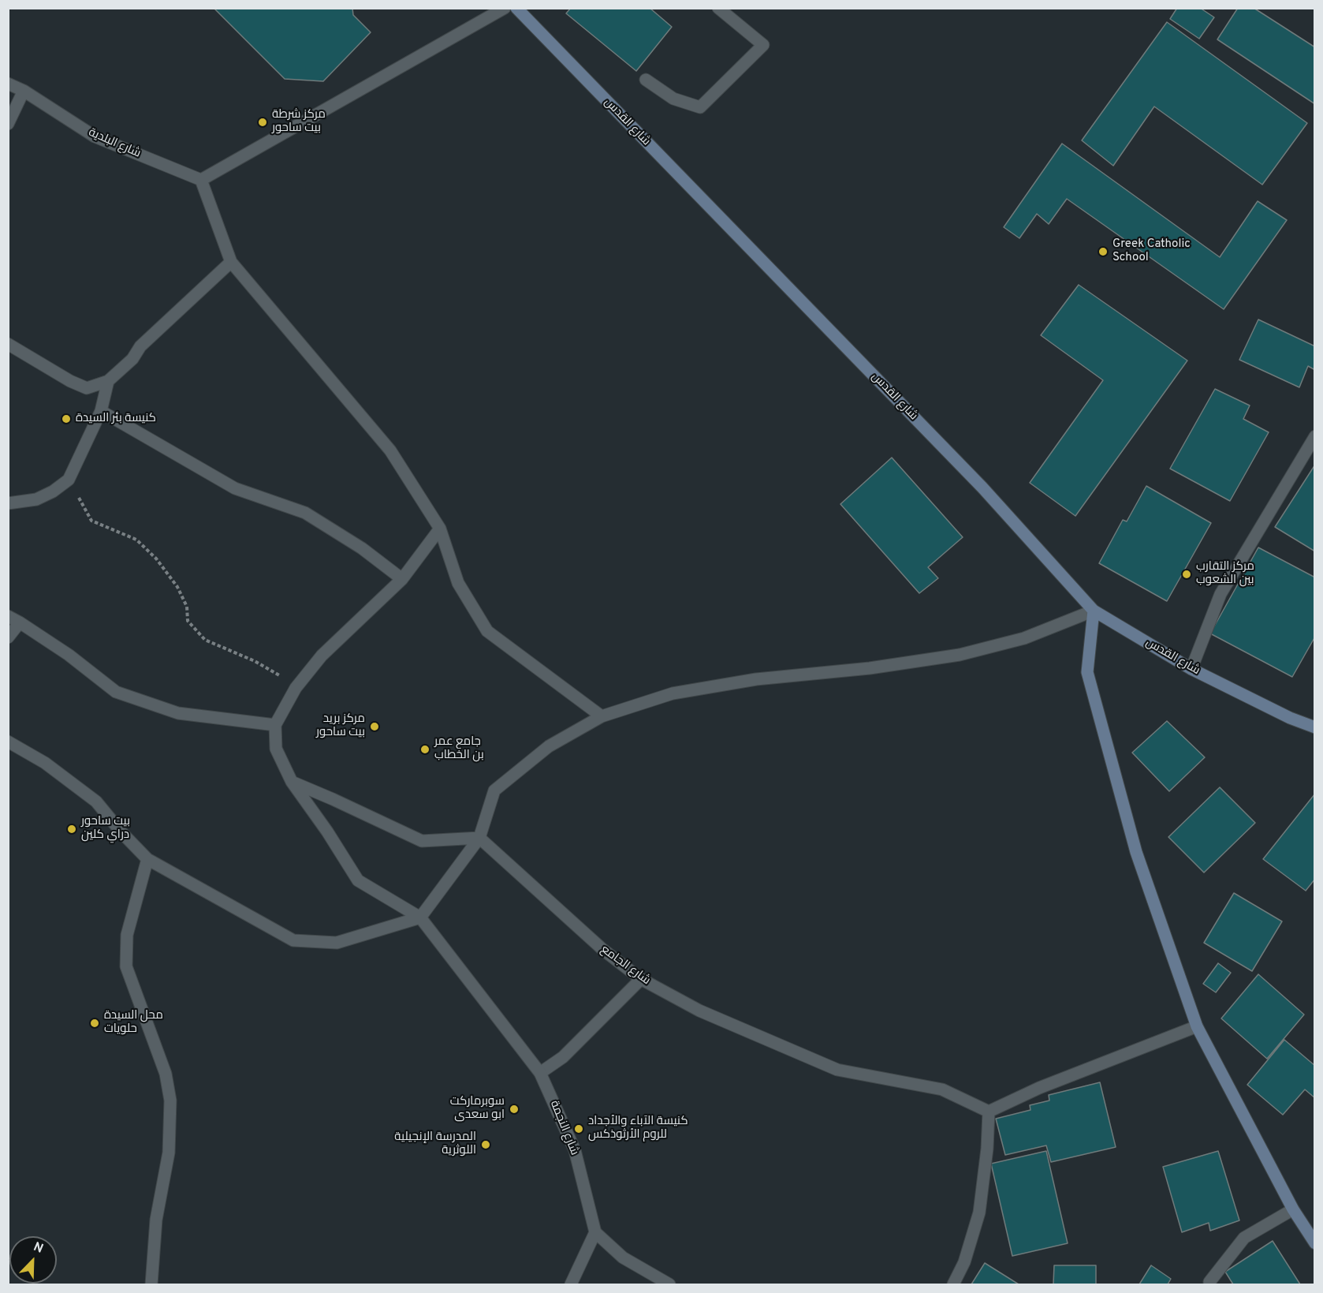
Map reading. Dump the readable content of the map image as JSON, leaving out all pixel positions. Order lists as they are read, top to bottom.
{
  "streets": {
    "main road": ["شارع القدس"],
    "street": ["شارع البلدية", "شارع الجامع", "شارع النجمة"]
  },
  "places": [
    "مركز شرطة بيت ساحور",
    "Greek Catholic School",
    "كنيسة بئر السيدة",
    "مركز التقارب بين الشعوب",
    "مركز بريد بيت ساحور",
    "جامع عمر بن الخطاب",
    "بيت ساحور دراي كلين",
    "محل السيدة حلويات",
    "سوبرماركت ابو سعدى",
    "كنيسة الآباء والأجداد للروم الأرثوذكس",
    "المدرسة الإنجيلية اللوثرية"
  ],
  "north": "top right"
}
